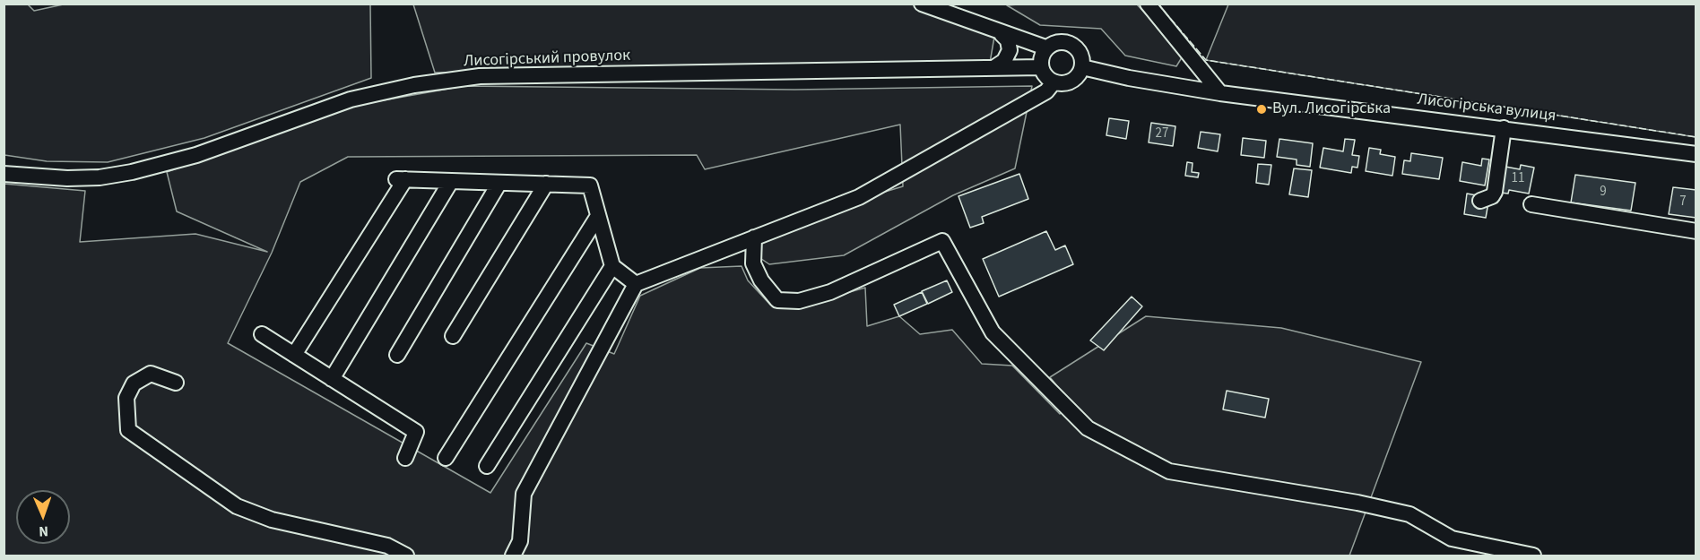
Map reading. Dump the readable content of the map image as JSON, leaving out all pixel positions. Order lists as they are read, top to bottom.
{
  "streets": {
    "street": ["Лисогірський провулок", "Лисогірська вулиця"]
  },
  "crossings": [
    ["Лисогірський провулок", "Лисогірська вулиця"]
  ],
  "places": ["Вул. Лисогірська"],
  "house_numbers": [
    "27",
    "11",
    "9",
    "7"
  ],
  "north": "bottom"
}
